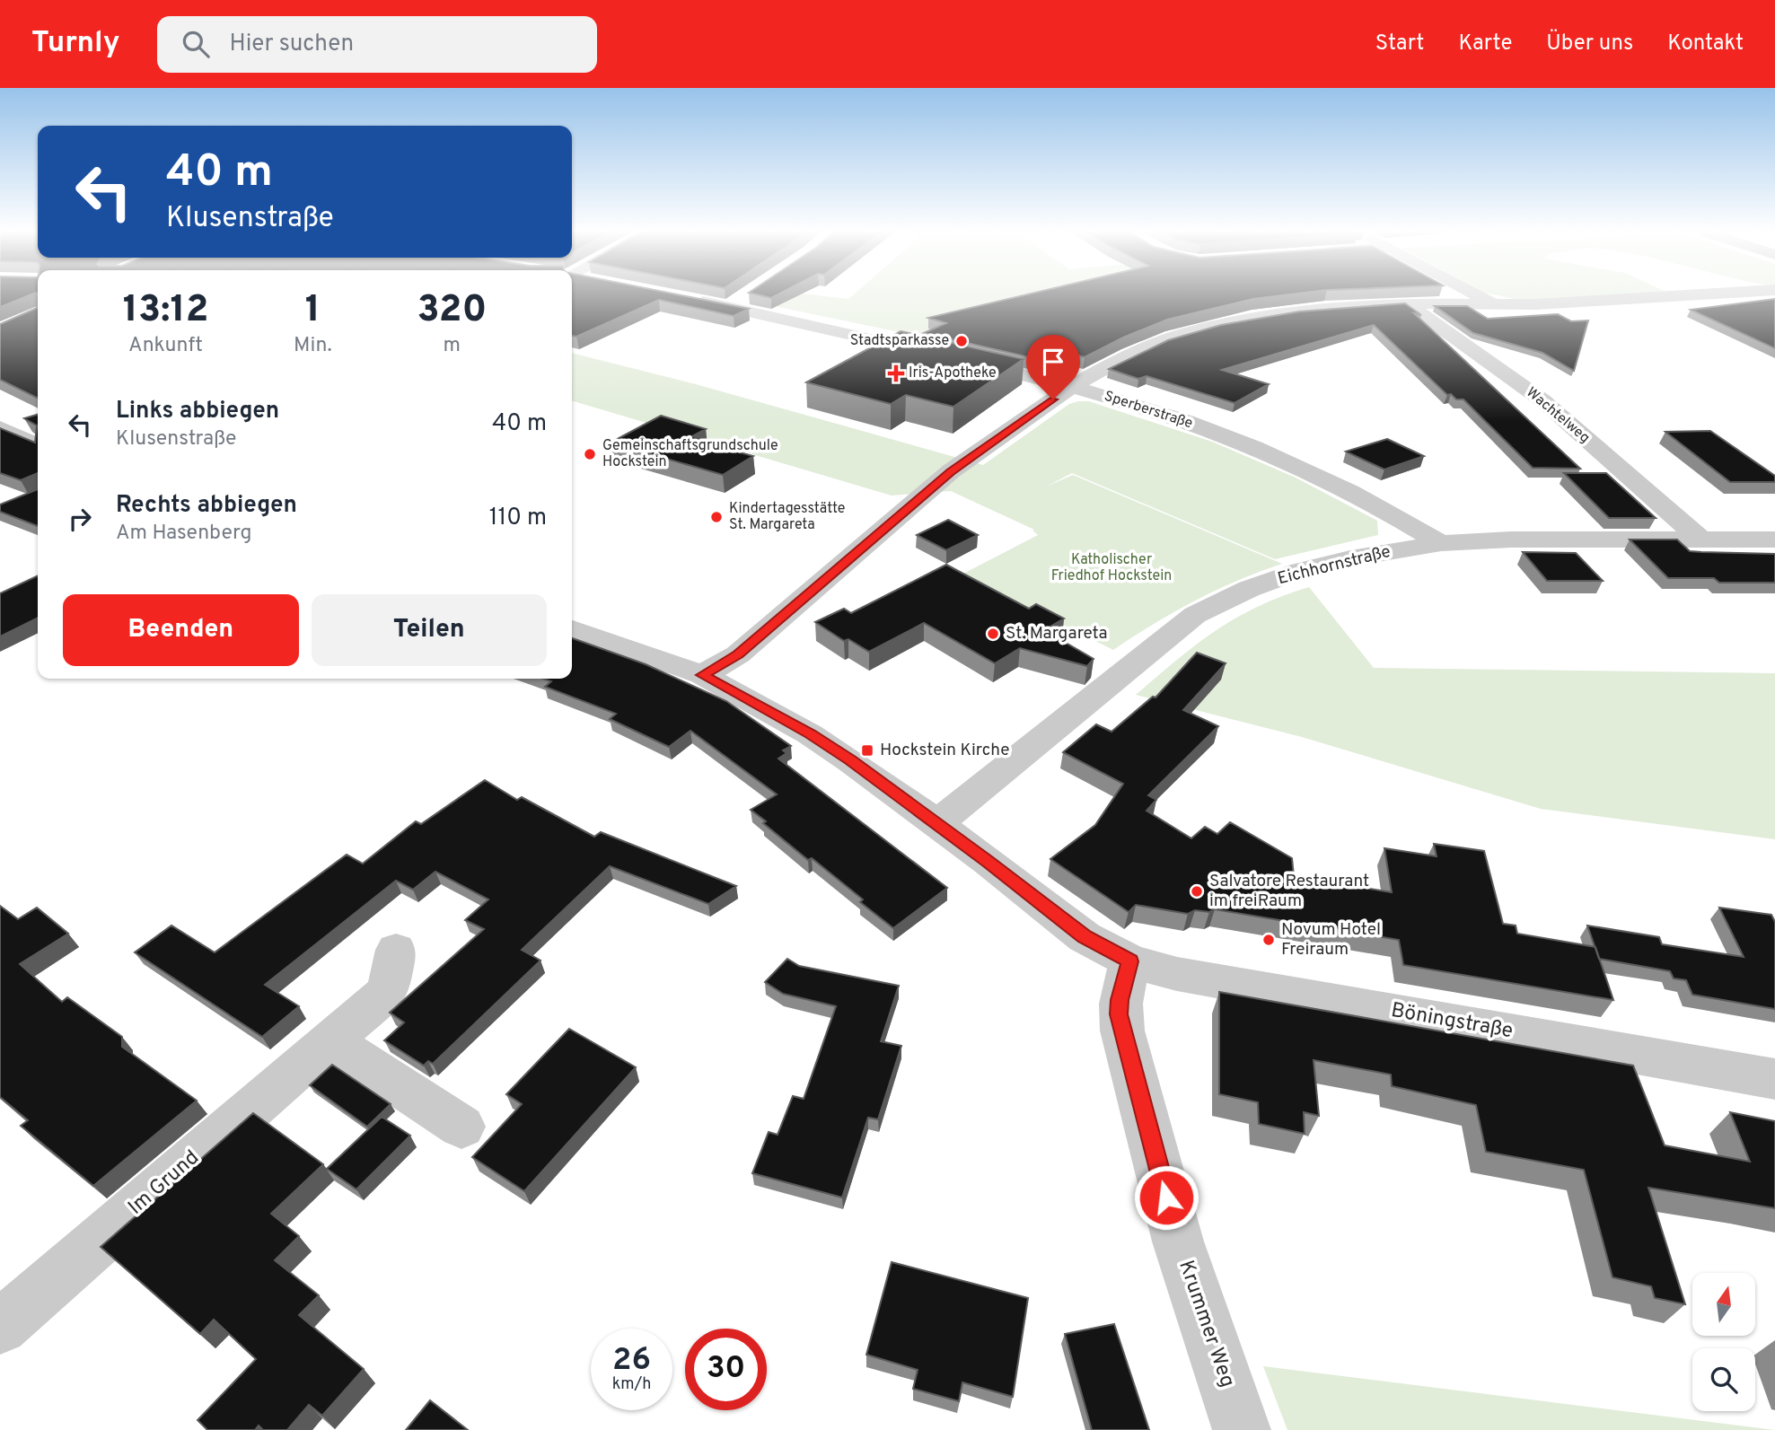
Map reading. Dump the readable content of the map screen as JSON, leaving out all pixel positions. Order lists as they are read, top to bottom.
{
  "streets": {
    "street": [
      "Sperberstraße",
      "Wachtelweg",
      "Eichhornstraße",
      "Böningstraße",
      "Im Grund",
      "Krummer Weg"
    ]
  },
  "crossings": [
    ["Sperberstraße", "Eichhornstraße"],
    ["Wachtelweg", "Eichhornstraße"],
    ["Eichhornstraße", "Böningstraße"],
    ["Böningstraße", "Krummer Weg"]
  ],
  "parks": ["Katholischer Friedhof Hockstein"],
  "places": {
    "other": [
      "Stadtsparkasse",
      "Gemeinschaftsgrundschule Hockstein",
      "Kindertagesstätte St. Margareta",
      "St. Margareta",
      "Salvatore Restaurant im freiRaum",
      "Novum Hotel Freiraum"
    ],
    "health": ["Iris-Apotheke"],
    "transit": ["Hockstein Kirche"]
  },
  "north": "top",
  "page": {
    "header": "Turnly",
    "search": "Hier suchen",
    "nav": [
      "Start",
      "Karte",
      "Über uns",
      "Kontakt"
    ],
    "turn": ["40 m", "Klusenstraße"],
    "eta": [
      "13:12",
      "Ankunft",
      "1",
      "Min.",
      "320",
      "m"
    ],
    "list": [
      {
        "name": "Links abbiegen",
        "note": "Klusenstraße",
        "value": "40 m"
      },
      {
        "name": "Rechts abbiegen",
        "note": "Am Hasenberg",
        "value": "110 m"
      }
    ],
    "buttons": ["Beenden", "Teilen"],
    "speed": "26 km/h",
    "limit": "30"
  }
}
